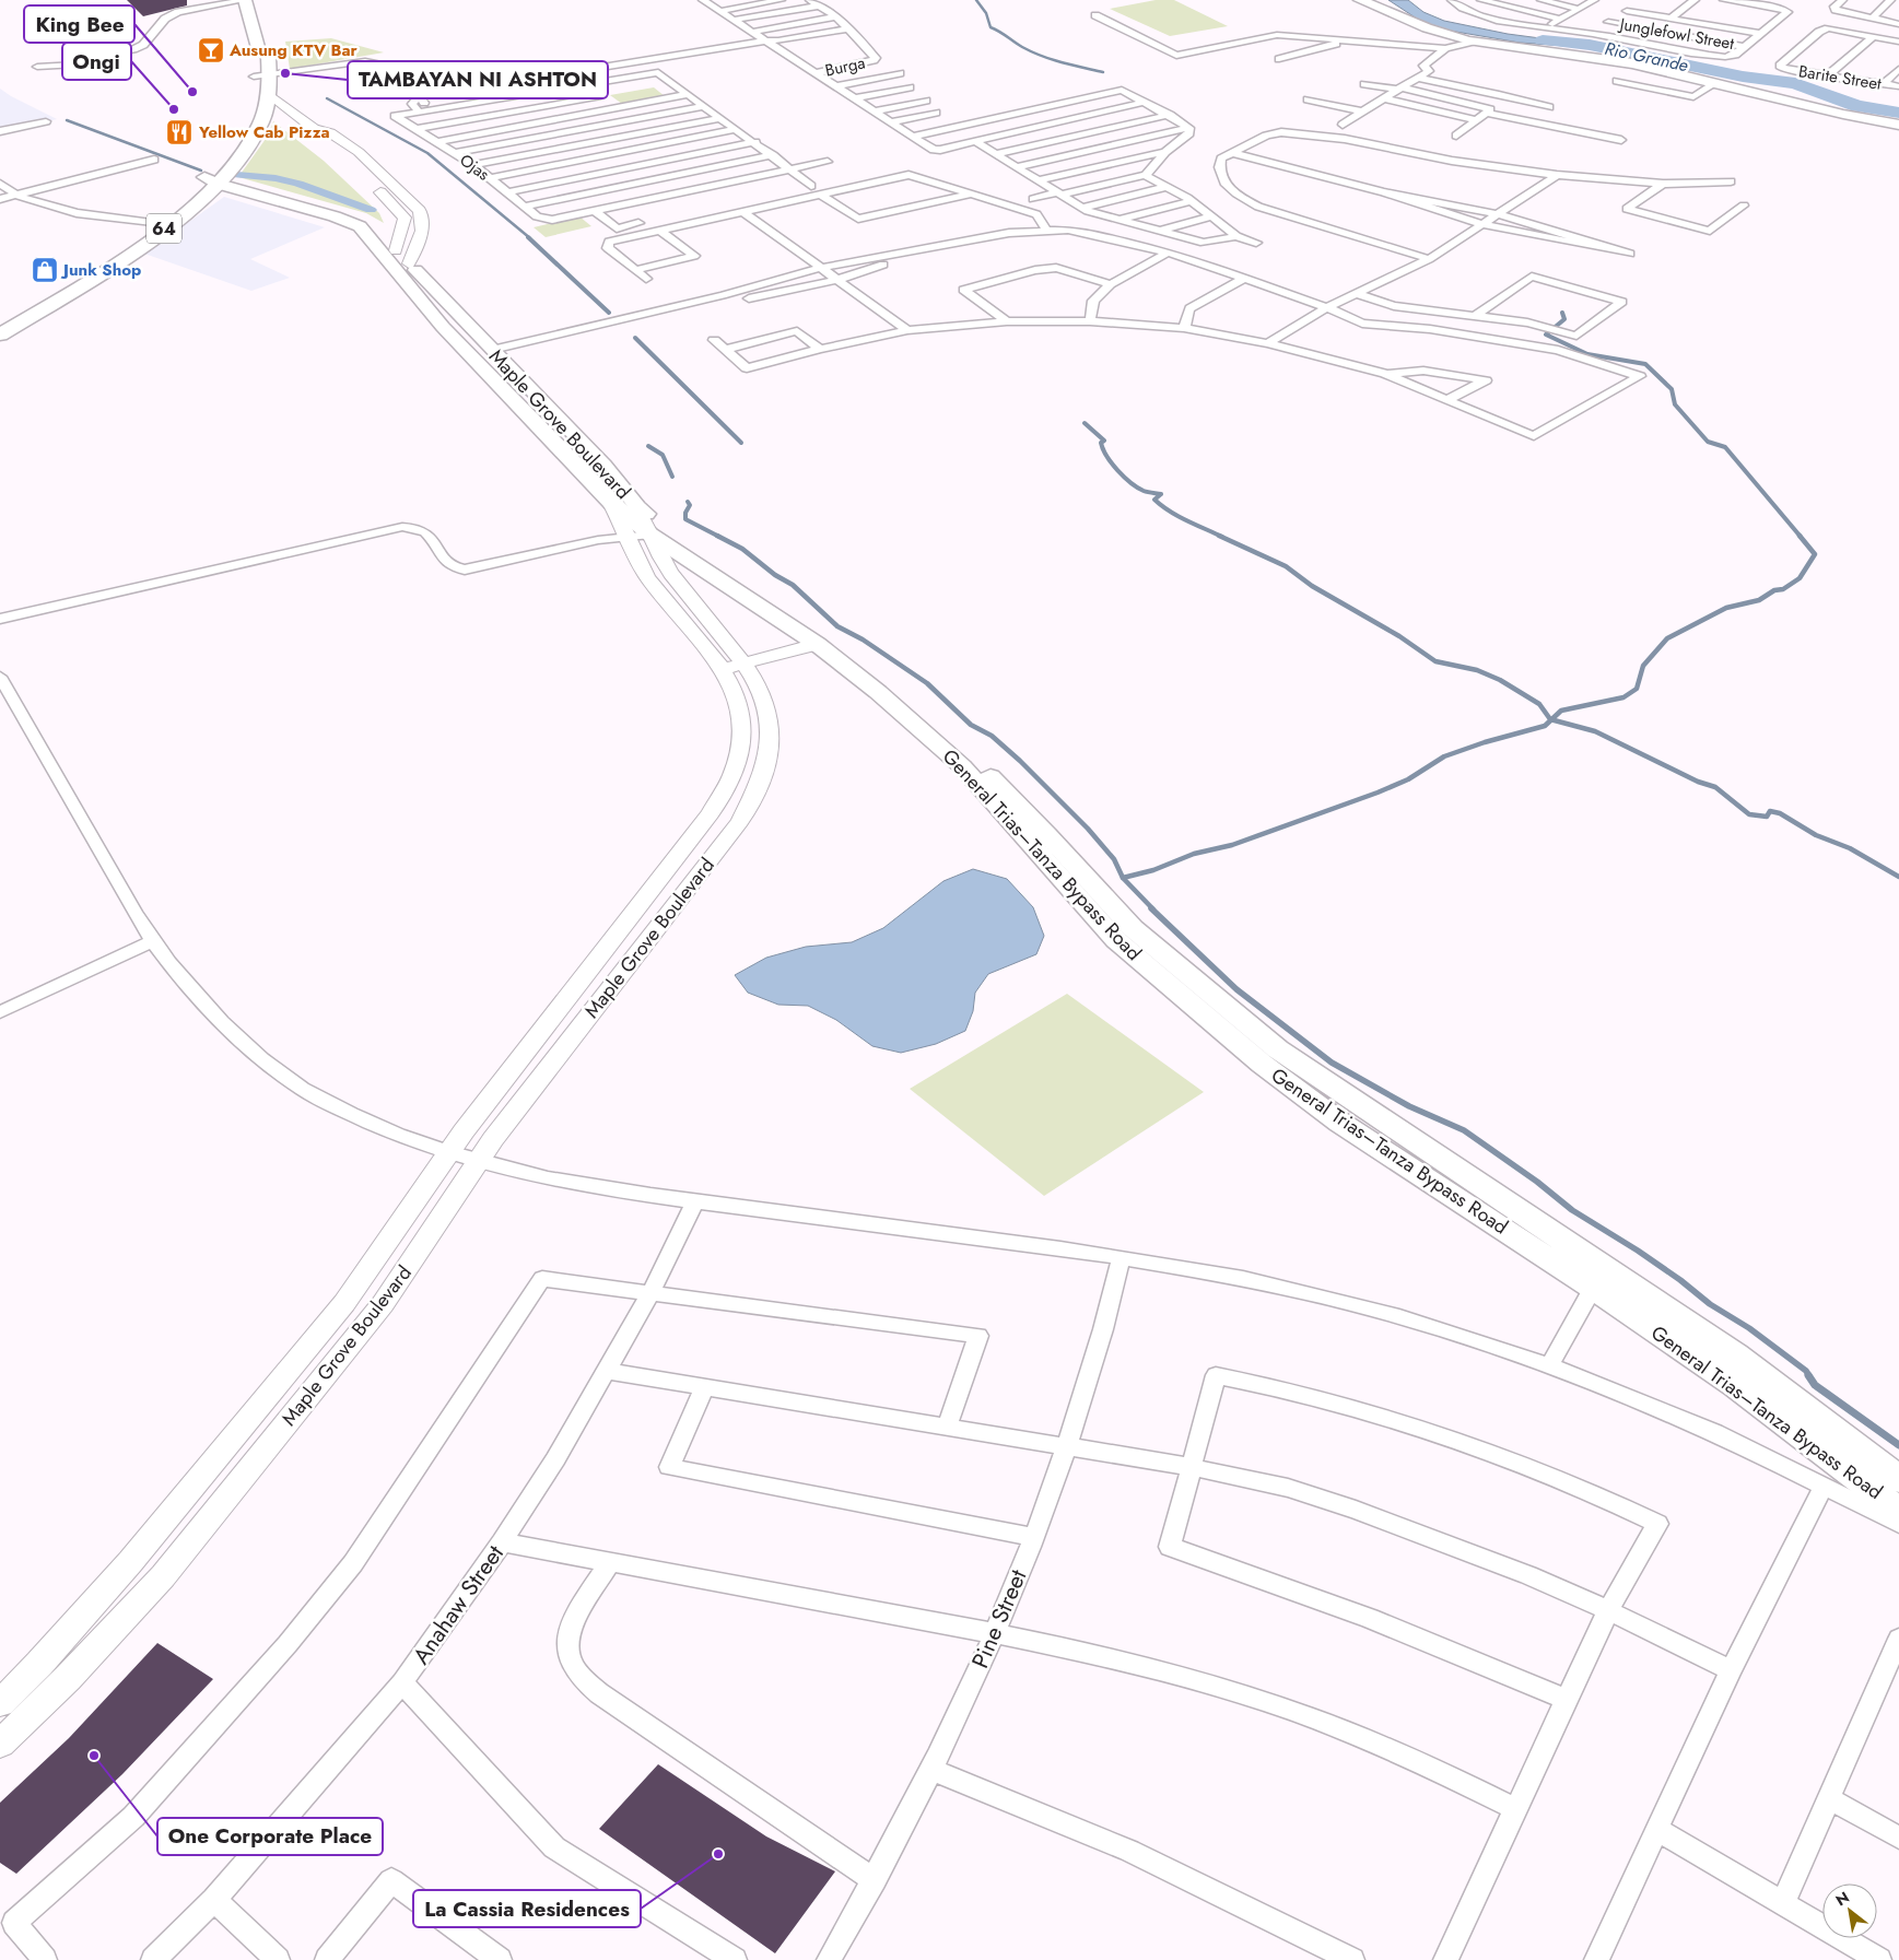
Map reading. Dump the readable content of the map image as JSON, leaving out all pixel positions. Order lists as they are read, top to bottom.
{
  "streets": {
    "main road": ["64", "Maple Grove Boulevard", "General Trias–Tanza Bypass Road"],
    "street": [
      "Junglefowl Street",
      "Burga",
      "Barite Street",
      "Ojas",
      "Anahaw Street",
      "Pine Street"
    ]
  },
  "crossings": [
    ["Maple Grove Boulevard", "General Trias–Tanza Bypass Road"]
  ],
  "water": ["Rio Grande"],
  "places": {
    "bar": ["Ausung KTV Bar"],
    "other": [
      "TAMBAYAN NI ASHTON",
      "King Bee",
      "Ongi",
      "One Corporate Place",
      "La Cassia Residences"
    ],
    "restaurant": ["Yellow Cab Pizza"],
    "shop": ["Junk Shop"]
  },
  "north": "top left"
}
